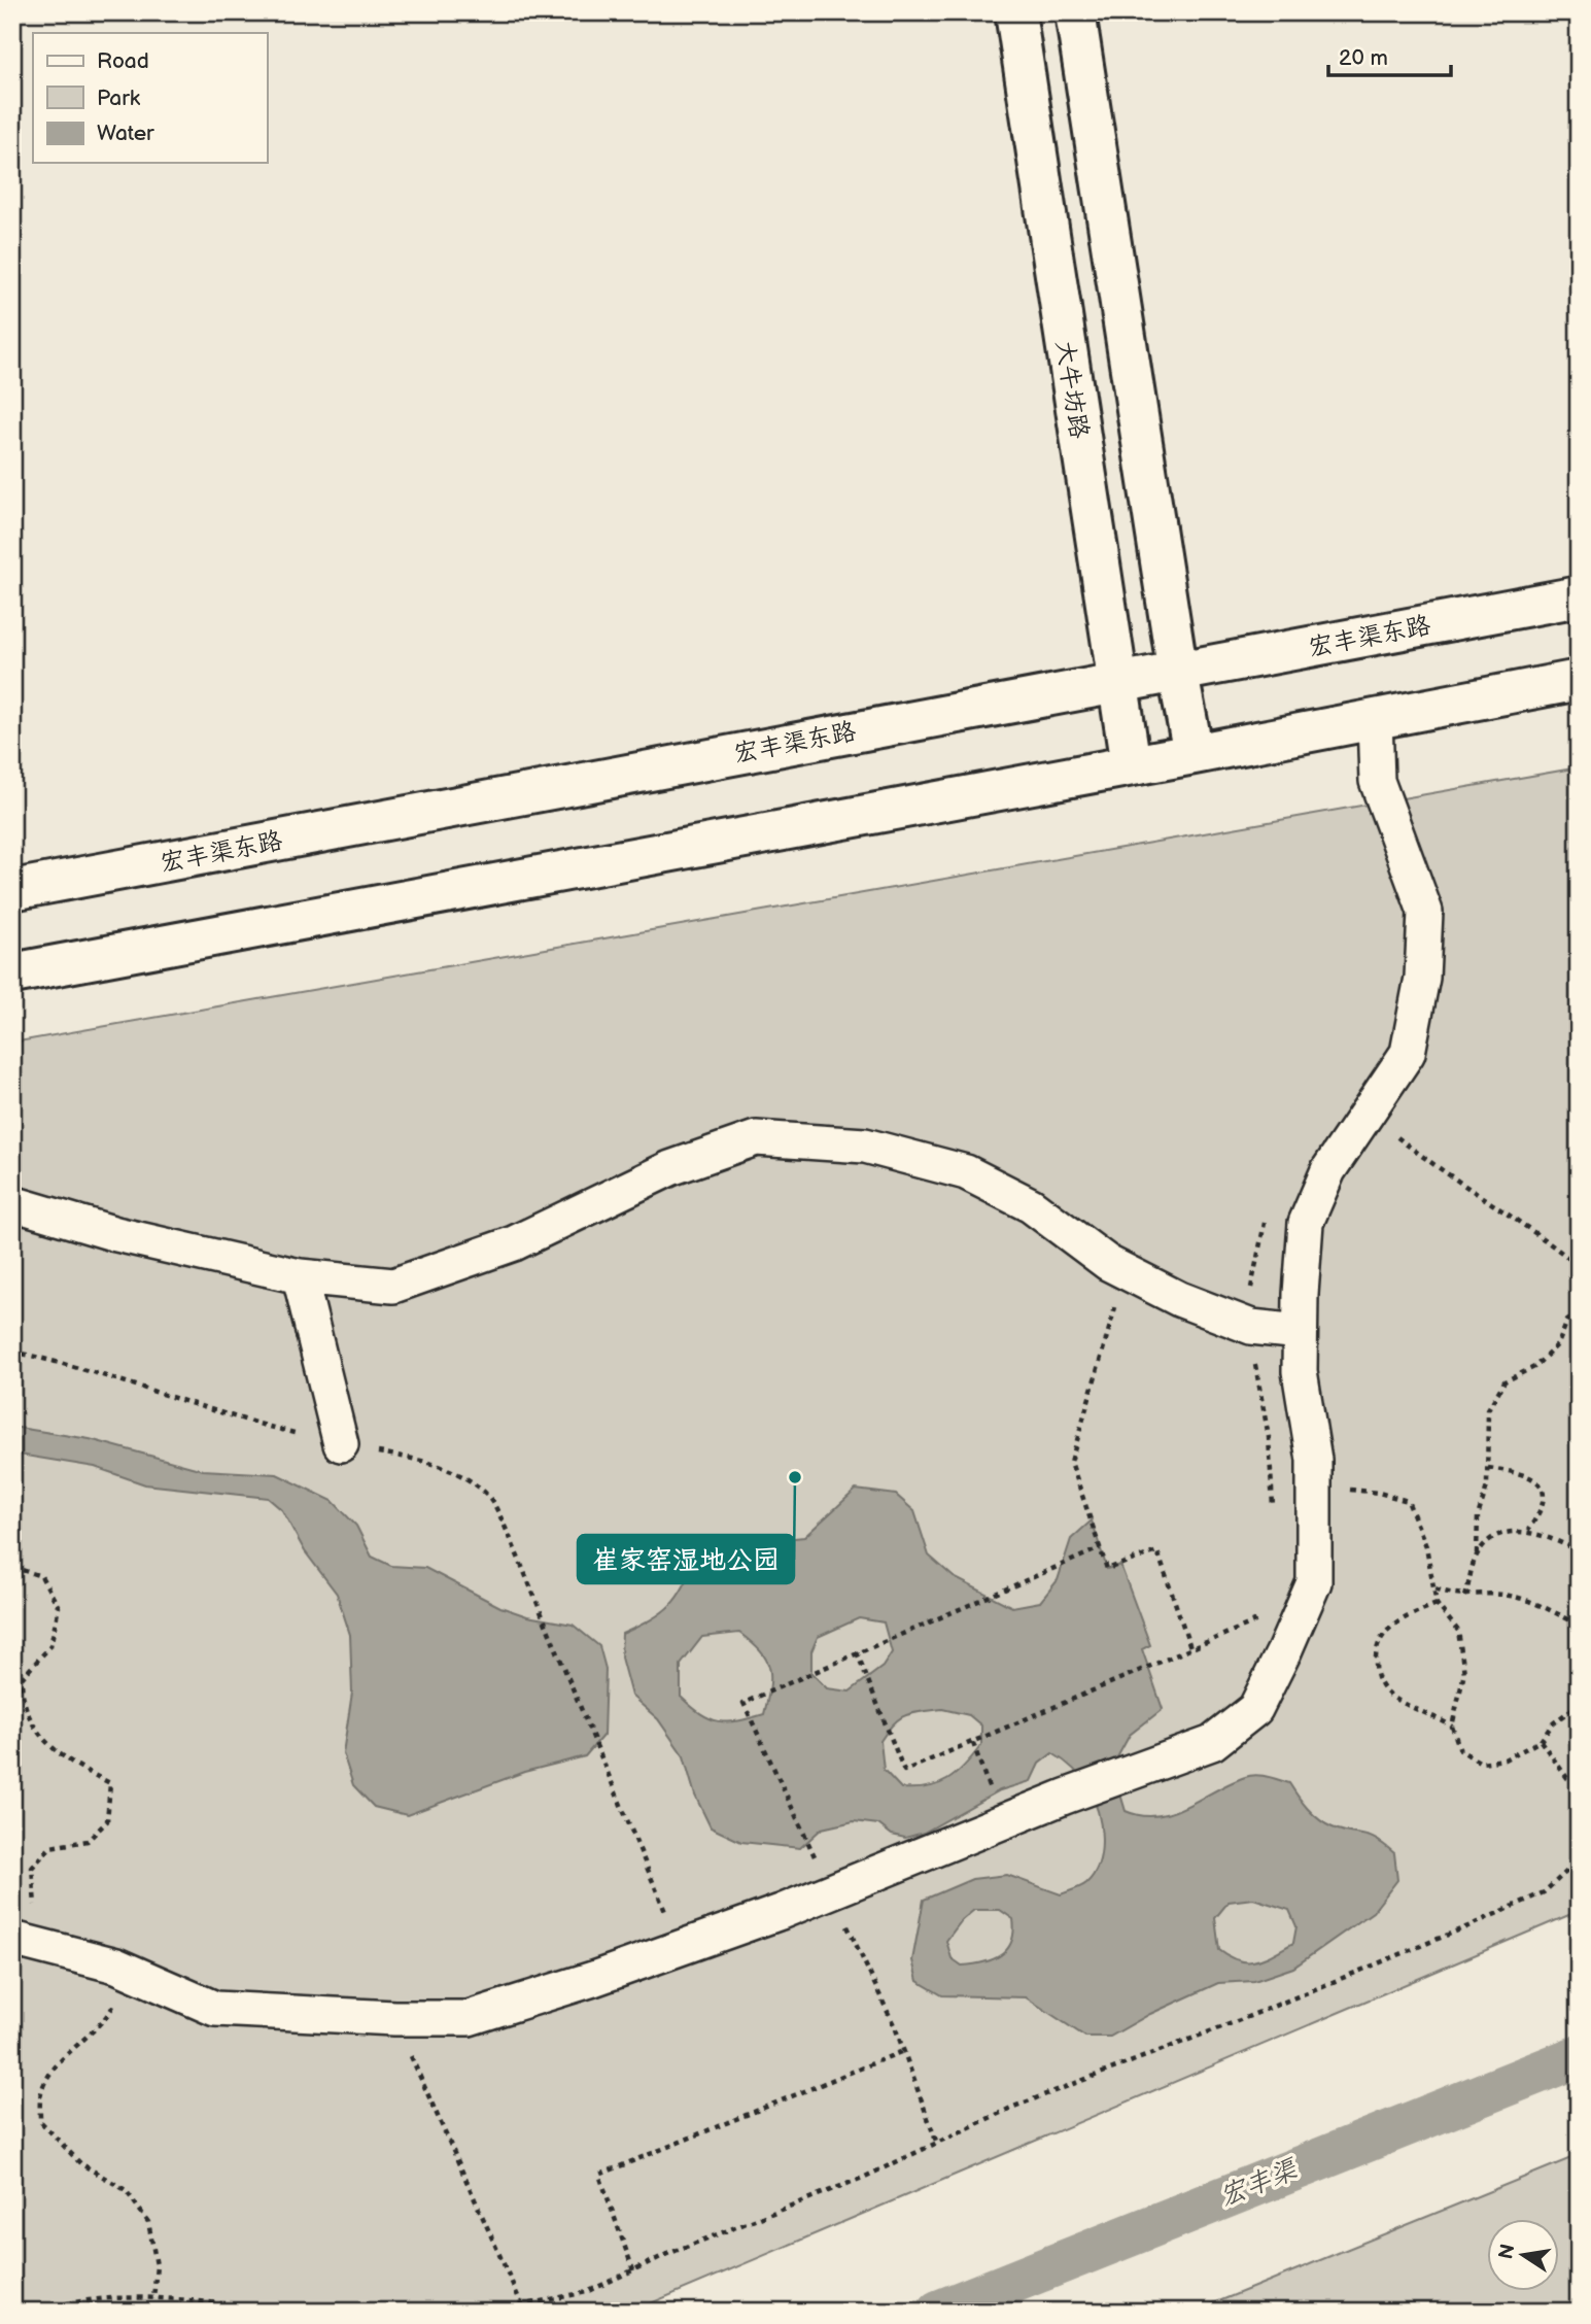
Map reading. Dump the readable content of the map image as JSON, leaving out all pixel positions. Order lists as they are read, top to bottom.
{
  "streets": {
    "main road": ["大牛坊路", "宏丰渠东路"]
  },
  "crossings": [
    ["大牛坊路", "宏丰渠东路"]
  ],
  "water": ["宏丰渠"],
  "places": ["崔家窑湿地公园"],
  "legend": ["Road", "Park", "Water"],
  "scale_bar": "20 m",
  "north": "left"
}
